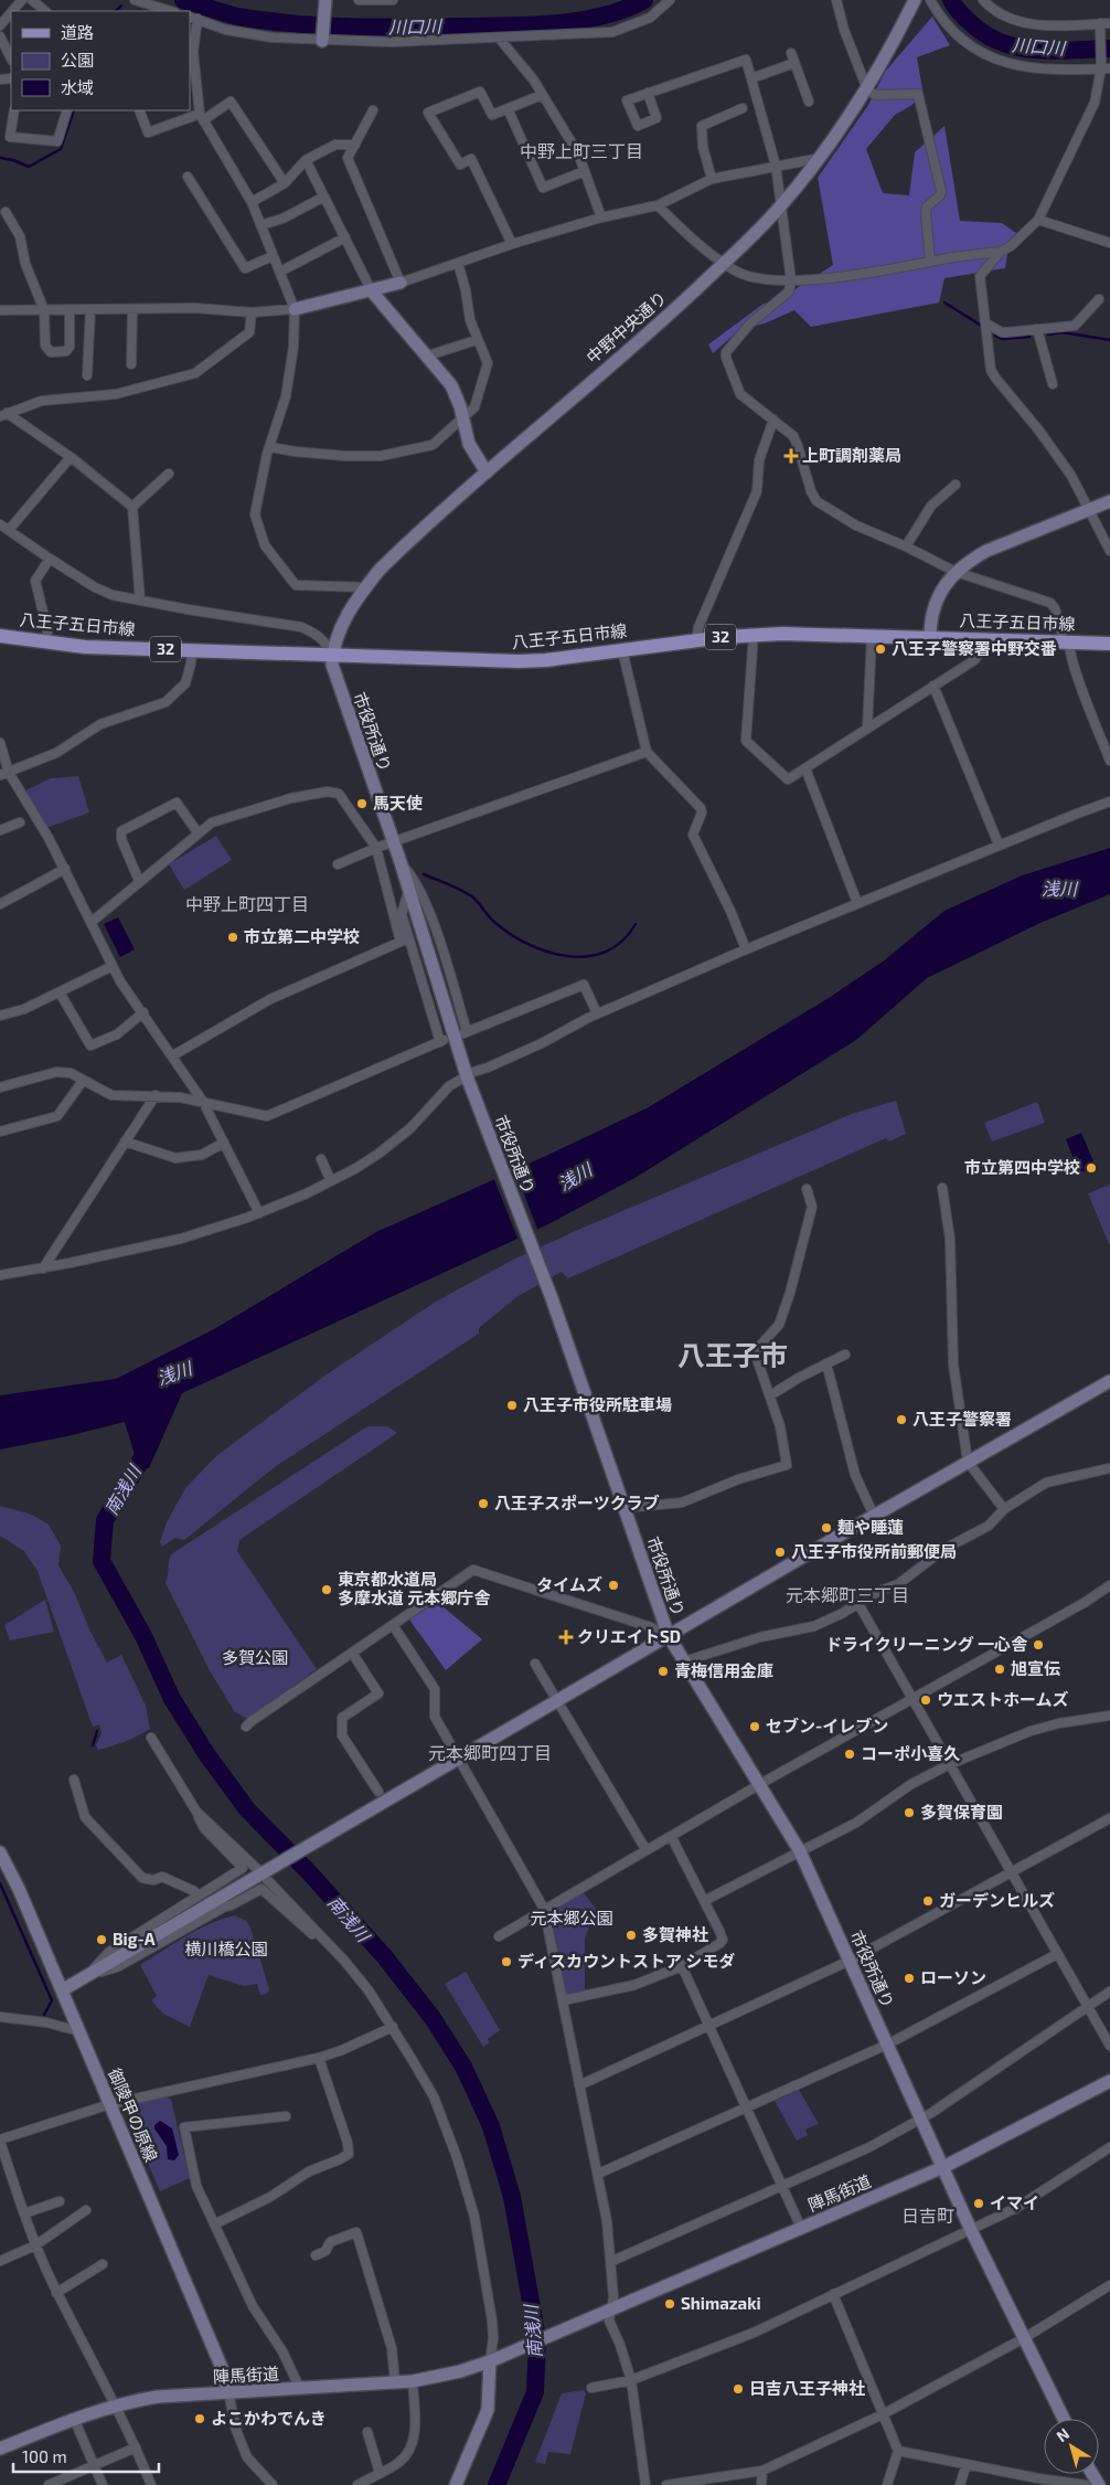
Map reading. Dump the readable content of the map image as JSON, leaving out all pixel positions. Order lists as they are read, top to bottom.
{
  "streets": {
    "main road": ["八王子五日市線", "32"],
    "street": [
      "中野中央通り",
      "市役所通り",
      "御陵甲の原線",
      "陣馬街道"
    ]
  },
  "crossings": [
    ["中野中央通り", "八王子五日市線"],
    ["中野中央通り", "市役所通り"],
    ["八王子五日市線", "市役所通り"],
    ["市役所通り", "陣馬街道"],
    ["御陵甲の原線", "陣馬街道"]
  ],
  "districts": [
    "中野上町三丁目",
    "中野上町四丁目",
    "八王子市",
    "元本郷町三丁目",
    "元本郷町四丁目",
    "日吉町"
  ],
  "water": ["川口川", "浅川", "南浅川"],
  "parks": ["多賀公園", "元本郷公園", "横川橋公園"],
  "places": {
    "health": ["上町調剤薬局", "クリエイトSD"],
    "other": [
      "八王子警察署中野交番",
      "馬天使",
      "市立第二中学校",
      "市立第四中学校",
      "八王子市役所駐車場",
      "八王子警察署",
      "八王子スポーツクラブ",
      "麺や睡蓮",
      "八王子市役所前郵便局",
      "タイムズ",
      "東京都水道局 多摩水道 元本郷庁舎",
      "ドライクリーニング 一心舎",
      "旭宣伝",
      "青梅信用金庫",
      "ウエストホームズ",
      "セブン-イレブン",
      "コーポ小喜久",
      "多賀保育園",
      "ガーデンヒルズ",
      "多賀神社",
      "Big-A",
      "ディスカウントストア シモダ",
      "ローソン",
      "イマイ",
      "Shimazaki",
      "日吉八王子神社",
      "よこかわでんき"
    ]
  },
  "legend": ["道路", "公園", "水域"],
  "scale_bar": "100 m",
  "north": "top left"
}
